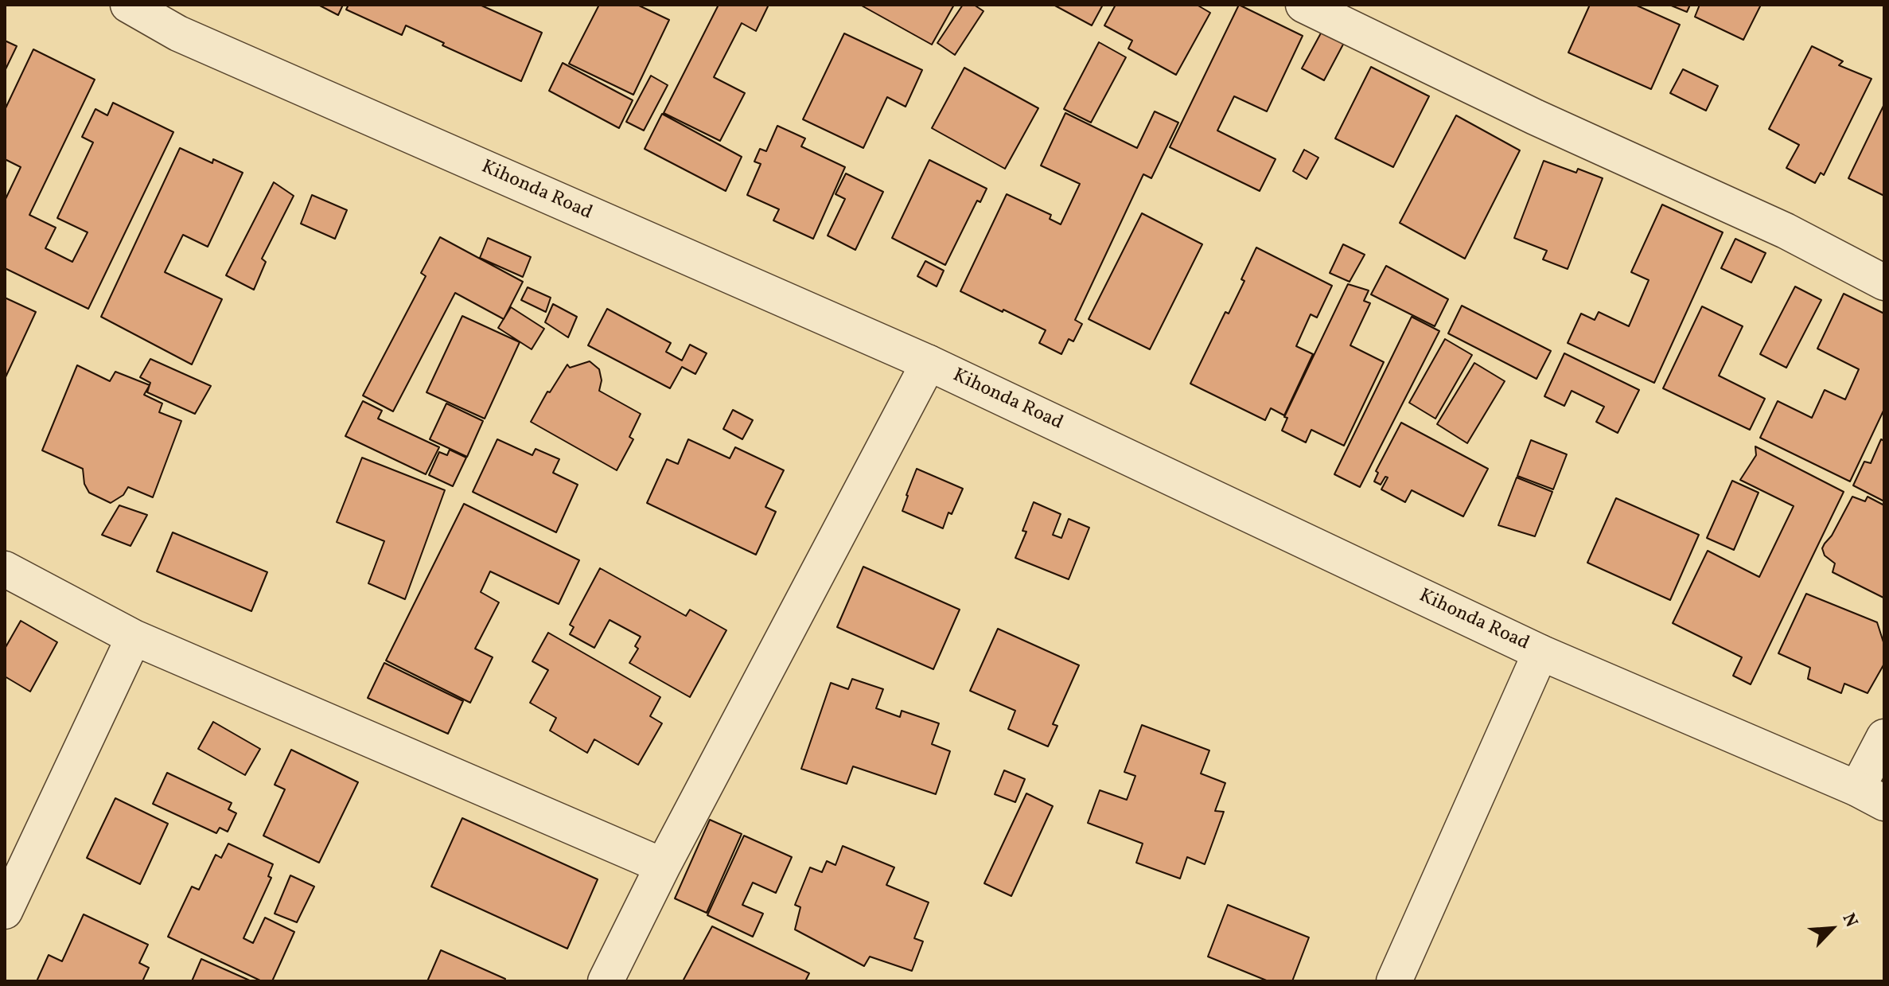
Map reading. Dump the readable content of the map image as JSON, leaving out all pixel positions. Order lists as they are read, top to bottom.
{
  "streets": {
    "street": ["Kihonda Road"]
  },
  "north": "top right"
}
